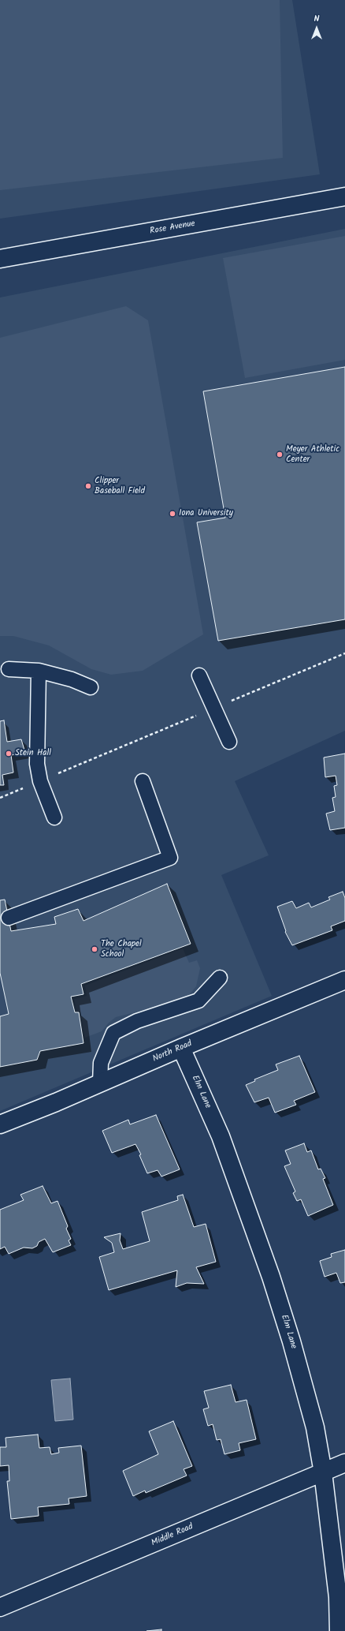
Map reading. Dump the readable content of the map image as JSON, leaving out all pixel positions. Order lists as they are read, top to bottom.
{
  "streets": {
    "street": [
      "Rose Avenue",
      "North Road",
      "Elm Lane",
      "Middle Road"
    ]
  },
  "crossings": [
    ["North Road", "Elm Lane"],
    ["Elm Lane", "Middle Road"]
  ],
  "places": [
    "Meyer Athletic Center",
    "Clipper Baseball Field",
    "Iona University",
    "Stein Hall",
    "The Chapel School"
  ],
  "north": "top"
}
